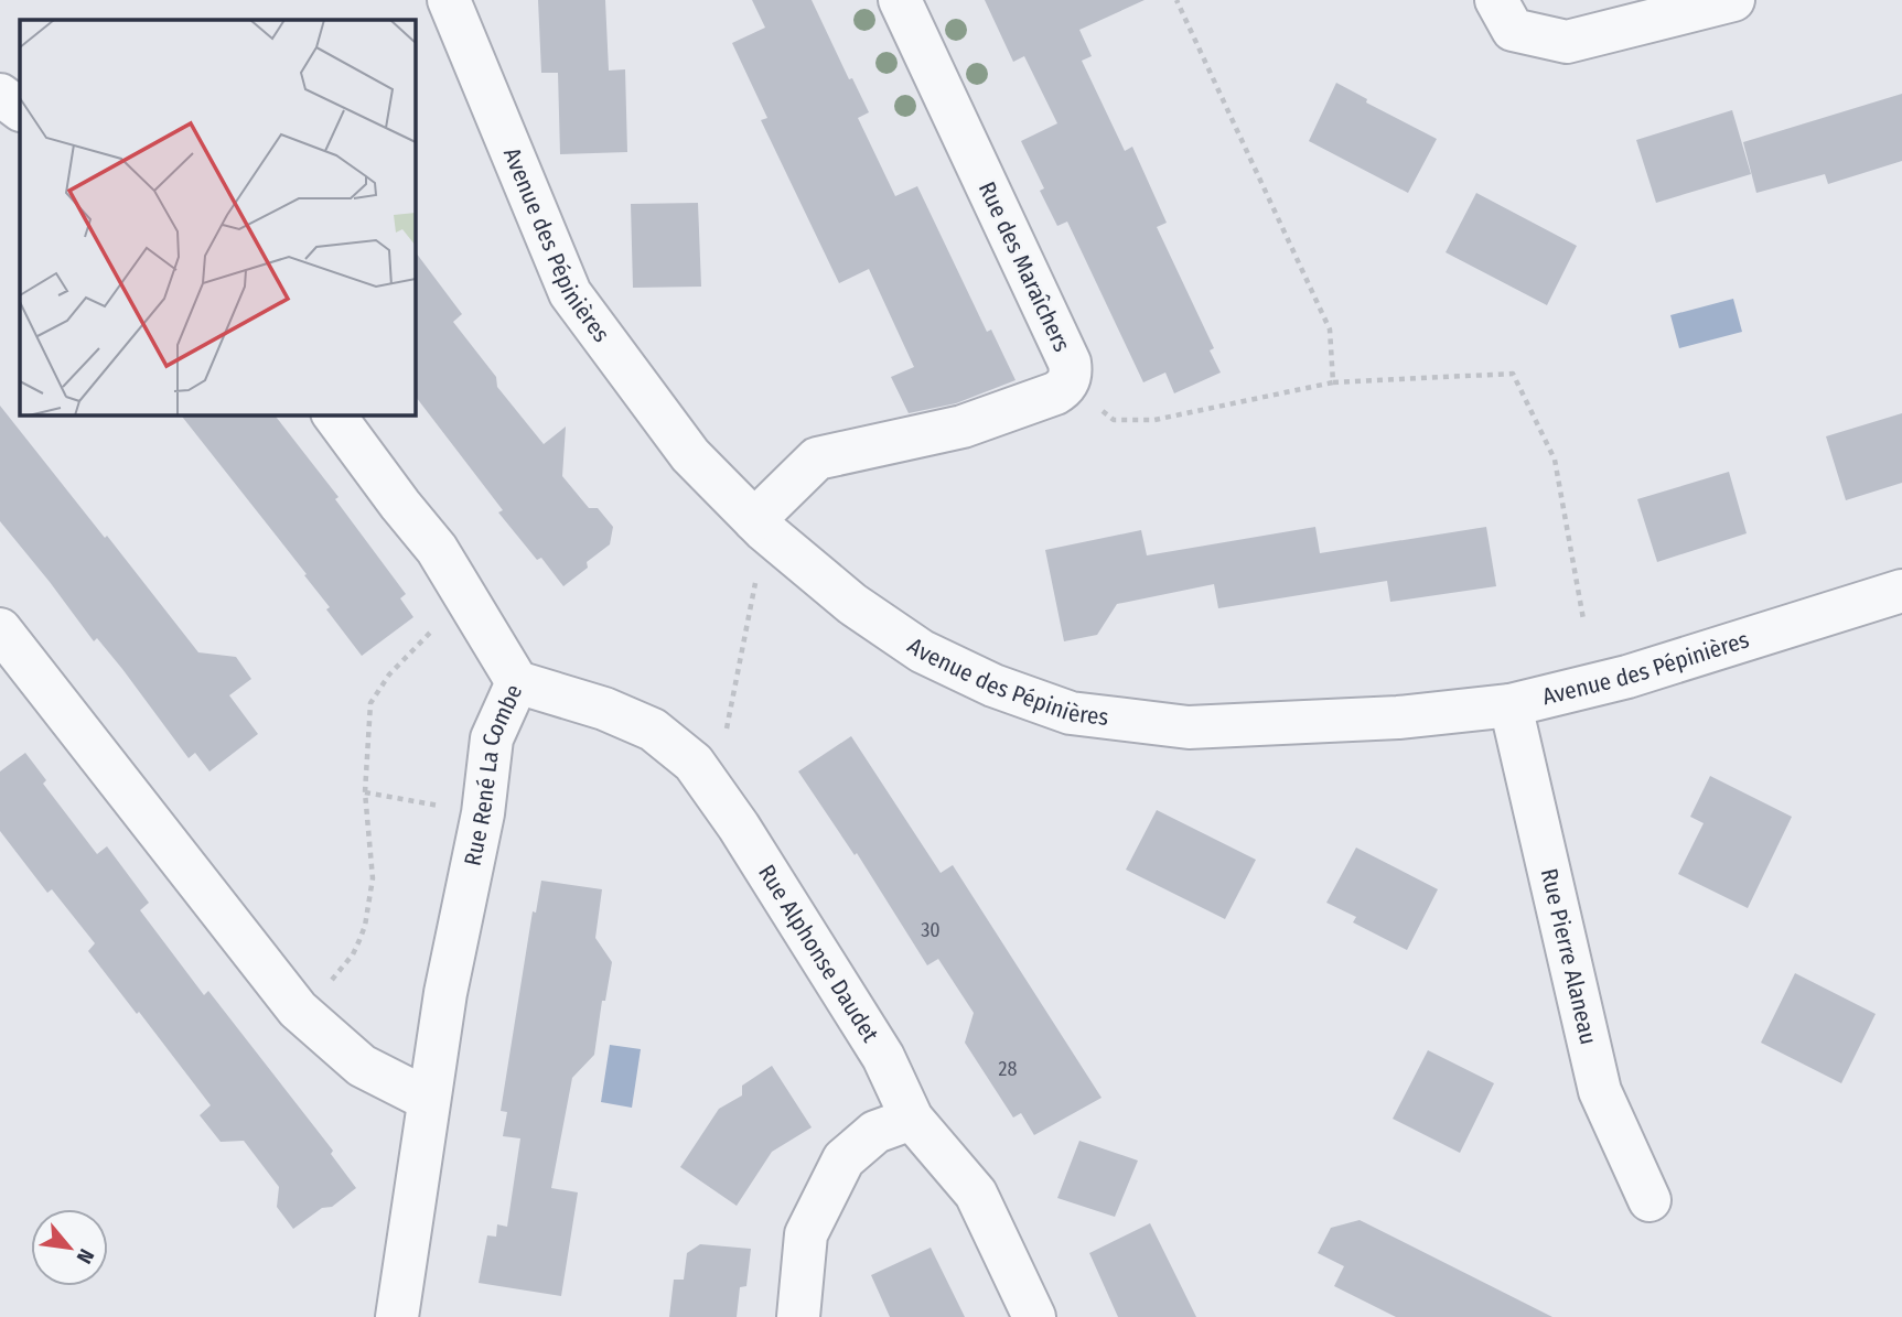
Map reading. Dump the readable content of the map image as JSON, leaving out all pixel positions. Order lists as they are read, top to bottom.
{
  "streets": {
    "street": [
      "Avenue des Pépinières",
      "Rue des Maraîchers",
      "Rue René La Combe",
      "Rue Alphonse Daudet",
      "Rue Pierre Alaneau"
    ]
  },
  "crossings": [
    ["Avenue des Pépinières", "Rue des Maraîchers"],
    ["Avenue des Pépinières", "Rue Pierre Alaneau"],
    ["Rue René La Combe", "Rue Alphonse Daudet"]
  ],
  "house_numbers": ["30", "28"],
  "north": "bottom right"
}
